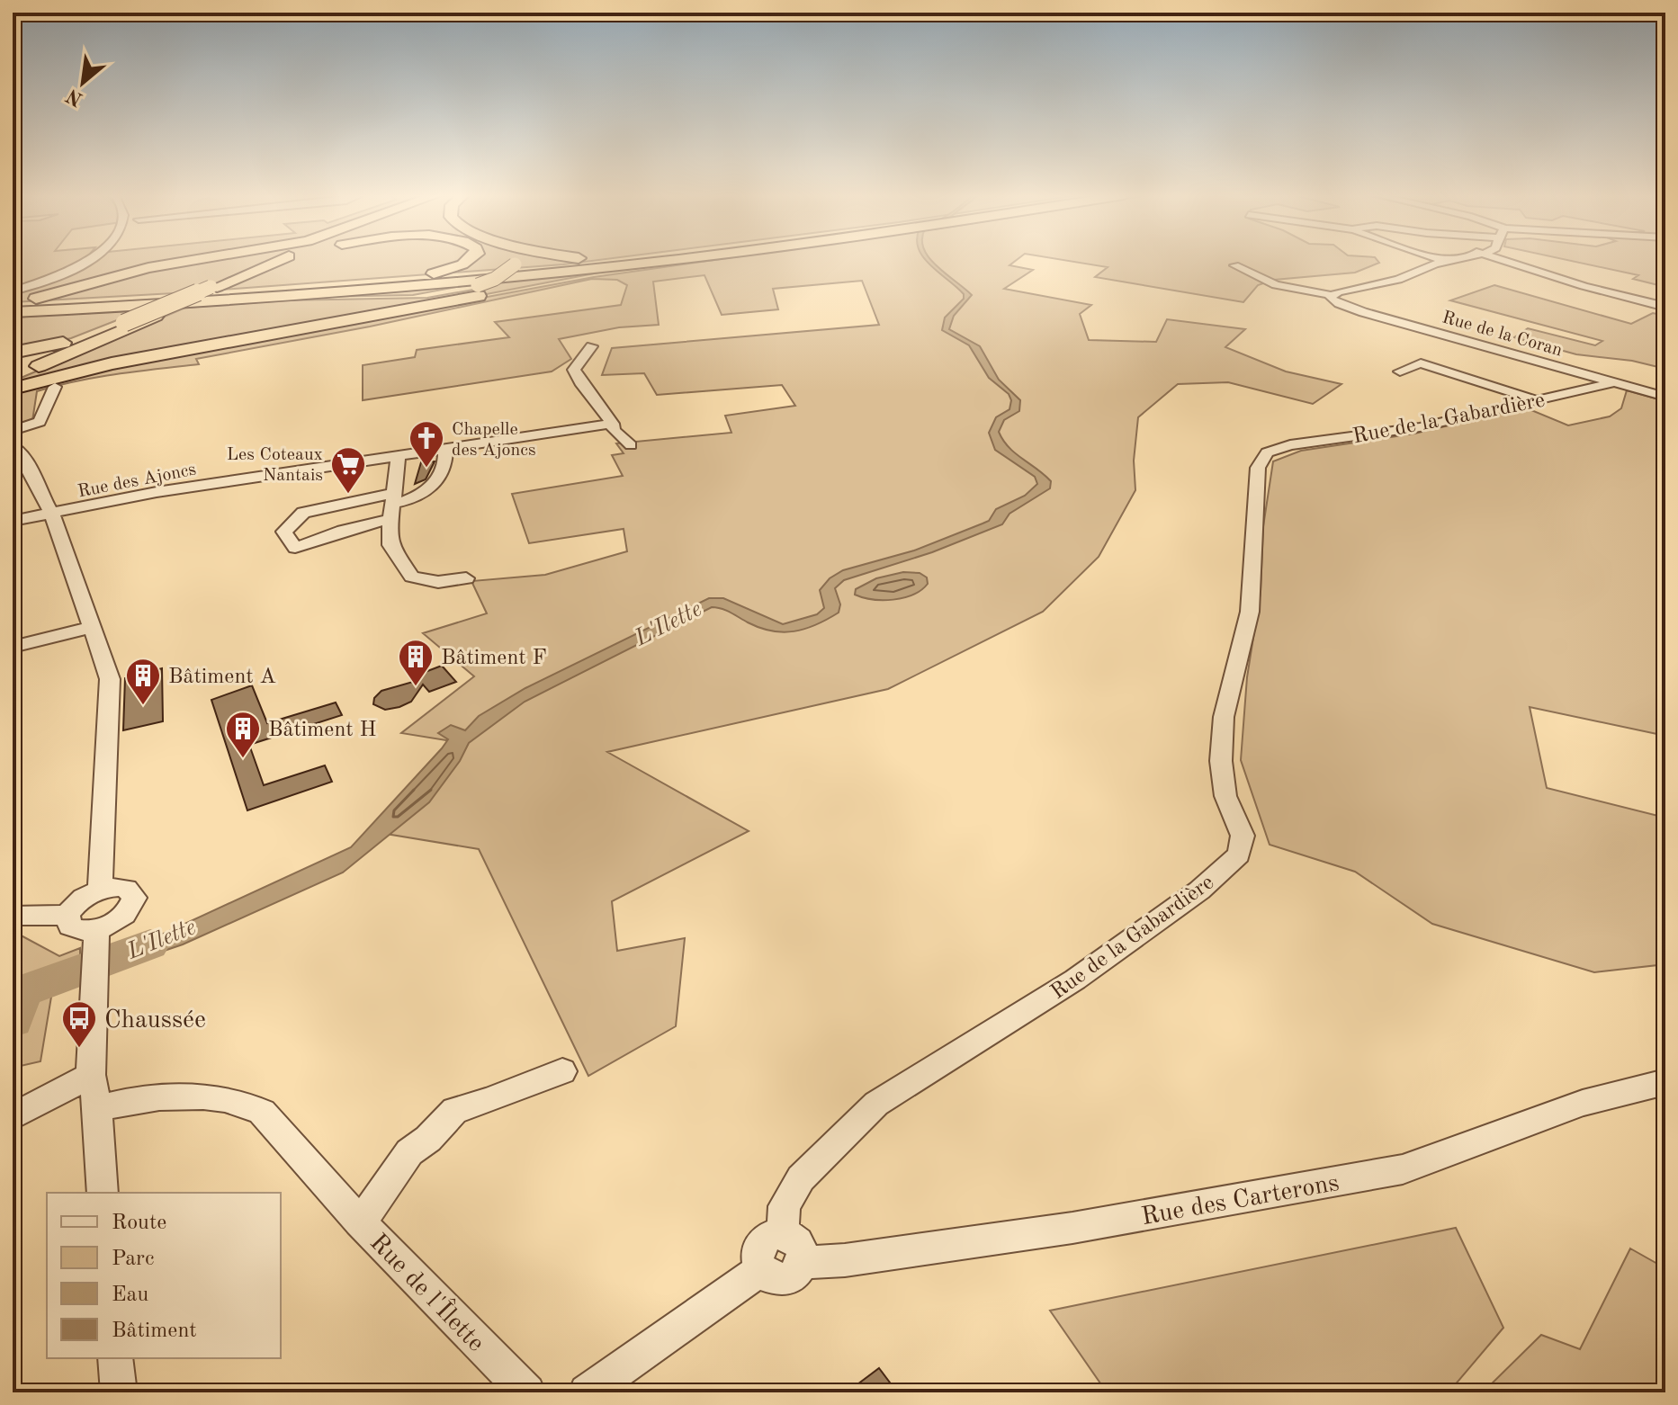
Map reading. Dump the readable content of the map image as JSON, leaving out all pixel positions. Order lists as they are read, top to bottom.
{
  "streets": {
    "street": [
      "Rue de la Coran",
      "Rue de la Gabardière",
      "Rue des Ajoncs",
      "Rue des Carterons",
      "Rue de l'Îlette"
    ]
  },
  "crossings": [
    ["Rue de la Coran", "Rue de la Gabardière"],
    ["Rue de la Gabardière", "Rue des Carterons"]
  ],
  "water": ["L'Ilette"],
  "places": {
    "church": ["Chapelle des Ajoncs"],
    "supermarket": ["Les Coteaux Nantais"],
    "building": ["Bâtiment F", "Bâtiment A", "Bâtiment H"],
    "bus stop": ["Chaussée"]
  },
  "legend": [
    "Route",
    "Parc",
    "Eau",
    "Bâtiment"
  ],
  "north": "bottom left"
}
